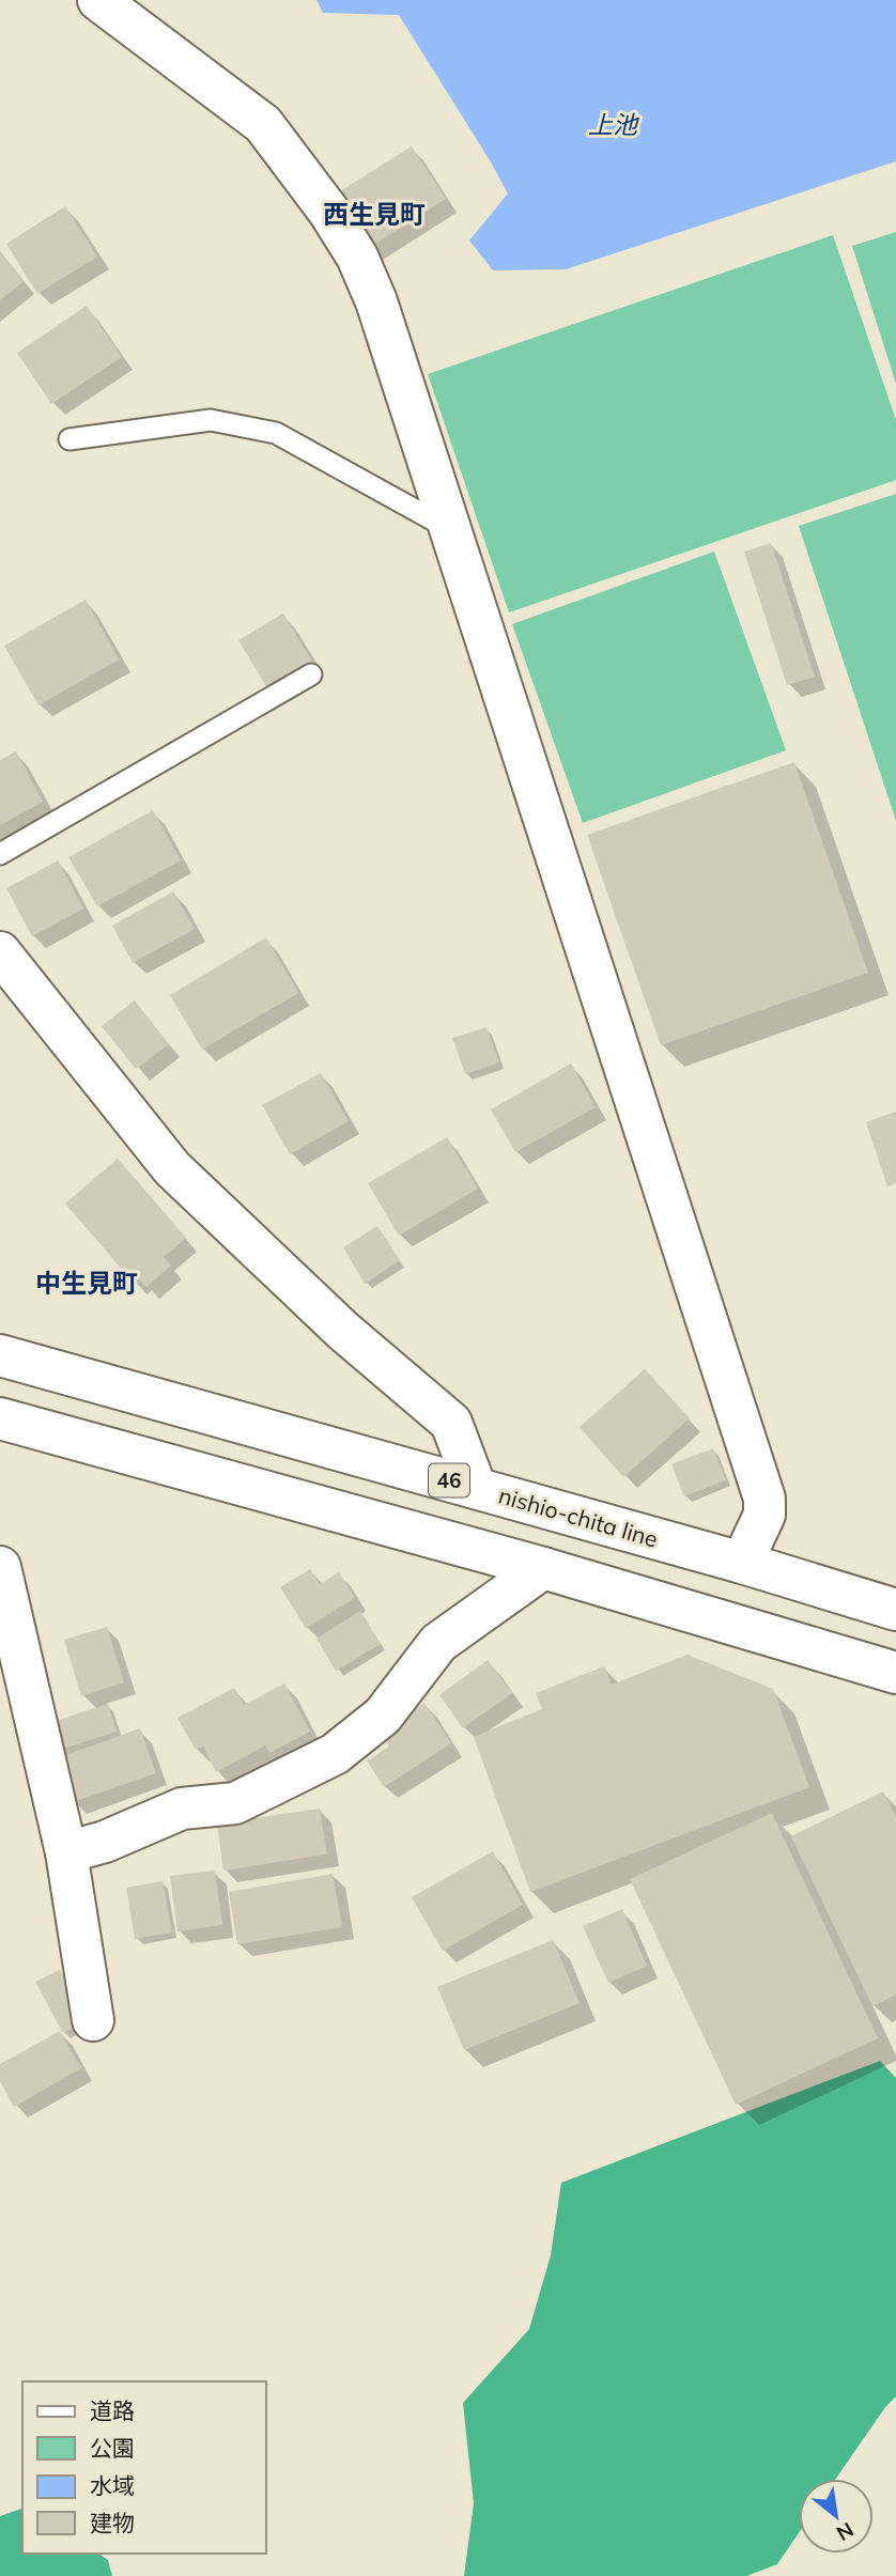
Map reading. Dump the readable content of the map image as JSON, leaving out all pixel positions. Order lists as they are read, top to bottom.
{
  "streets": {
    "street": ["46", "nishio-chita line"]
  },
  "districts": ["西生見町", "中生見町"],
  "water": ["上池"],
  "legend": [
    "道路",
    "公園",
    "水域",
    "建物"
  ],
  "north": "bottom right"
}
